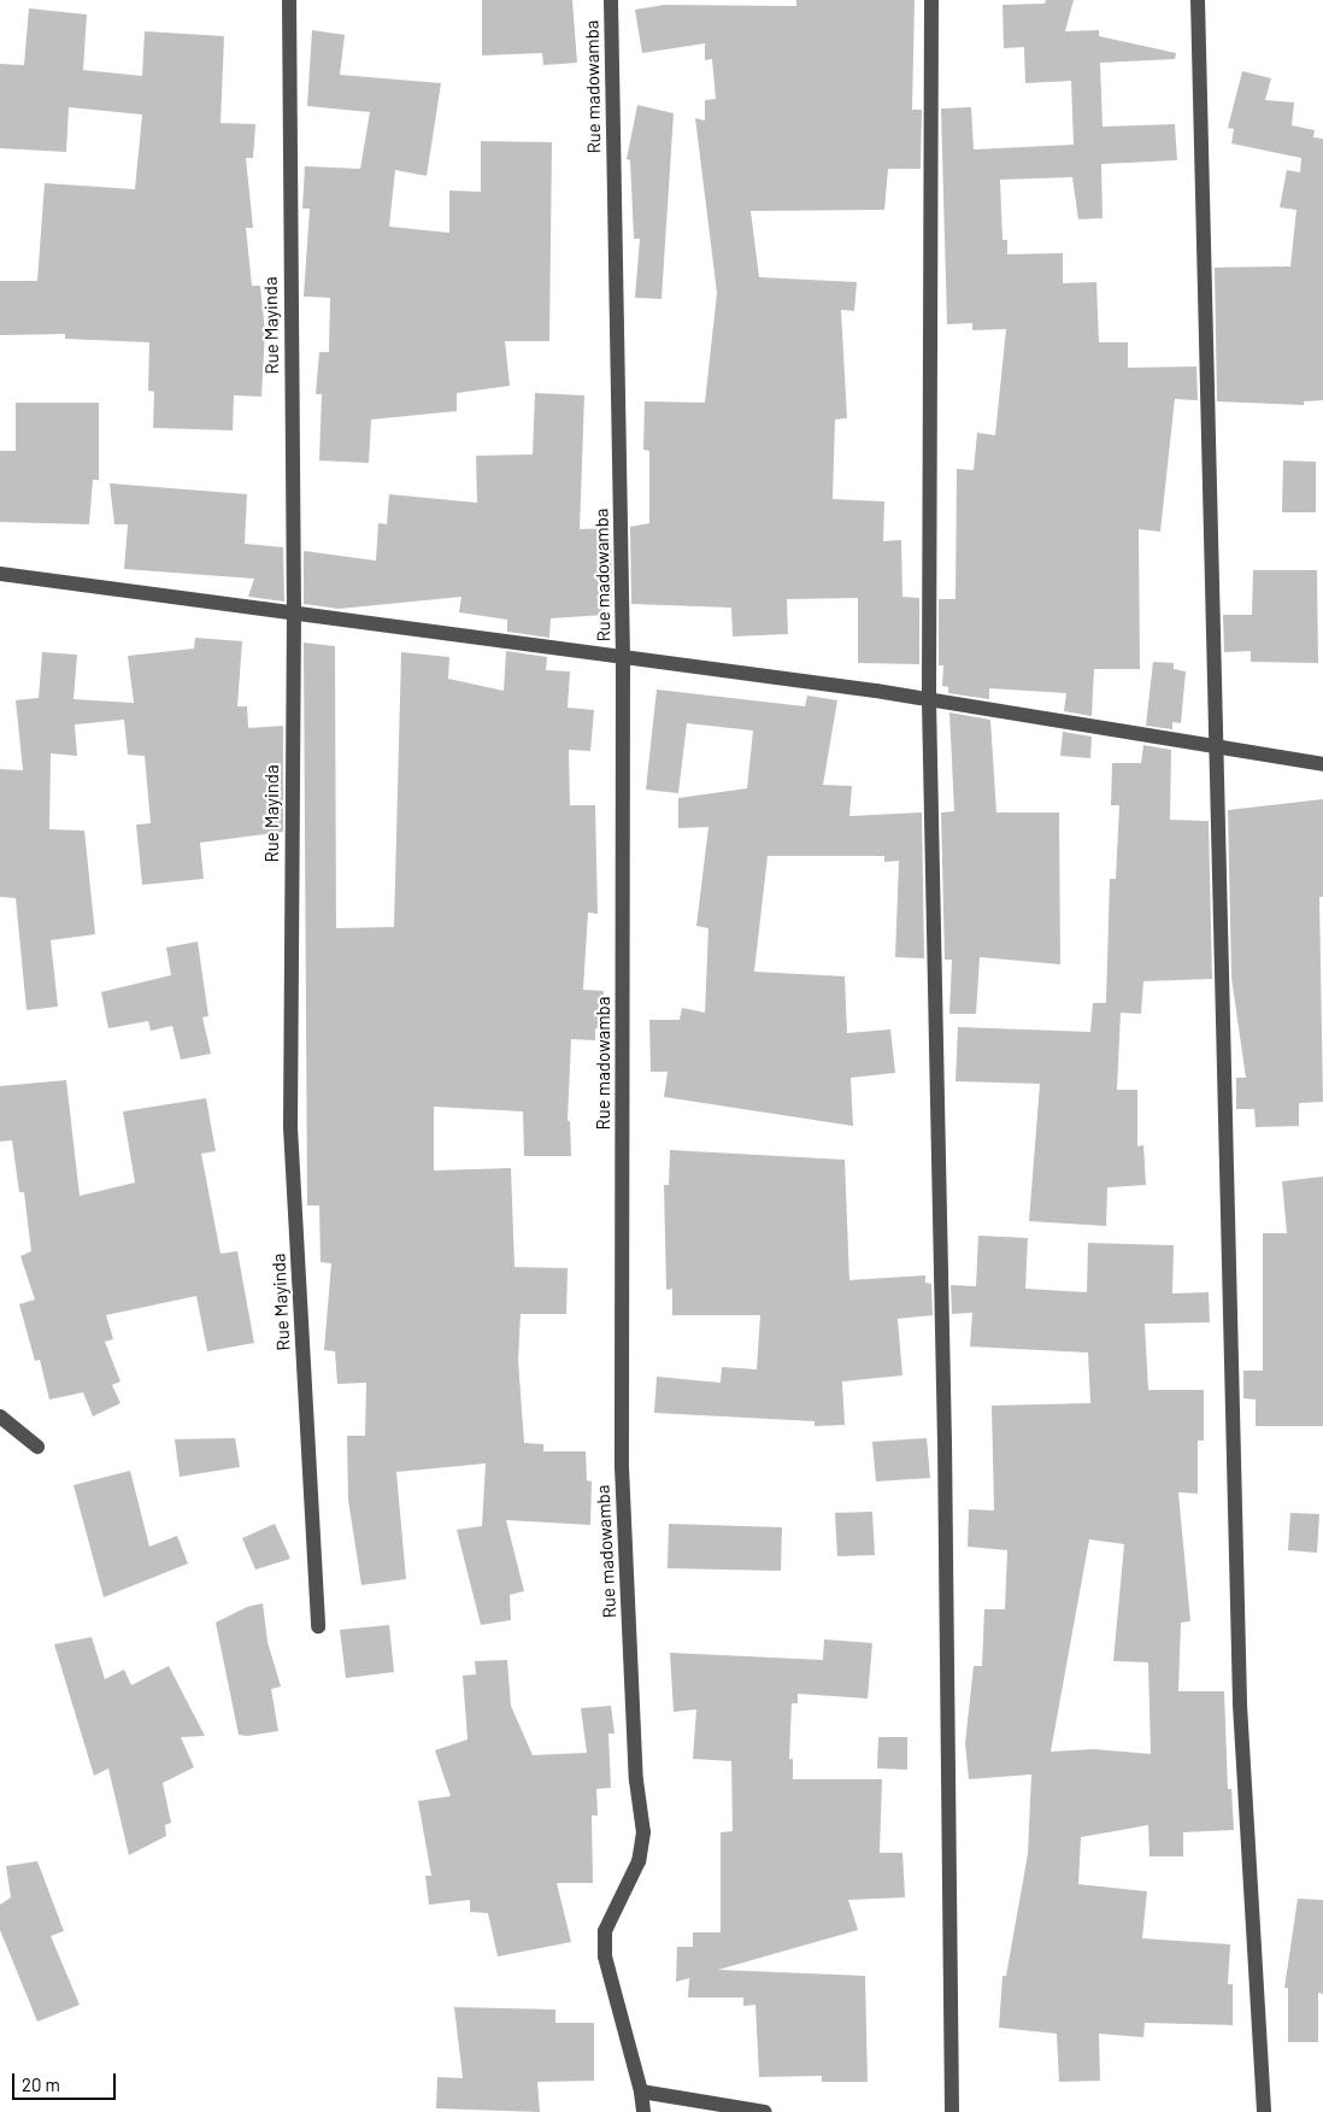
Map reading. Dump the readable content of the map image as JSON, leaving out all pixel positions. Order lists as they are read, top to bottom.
{
  "streets": {
    "street": ["Rue madowamba", "Rue Mayinda"]
  },
  "scale_bar": "20 m"
}
